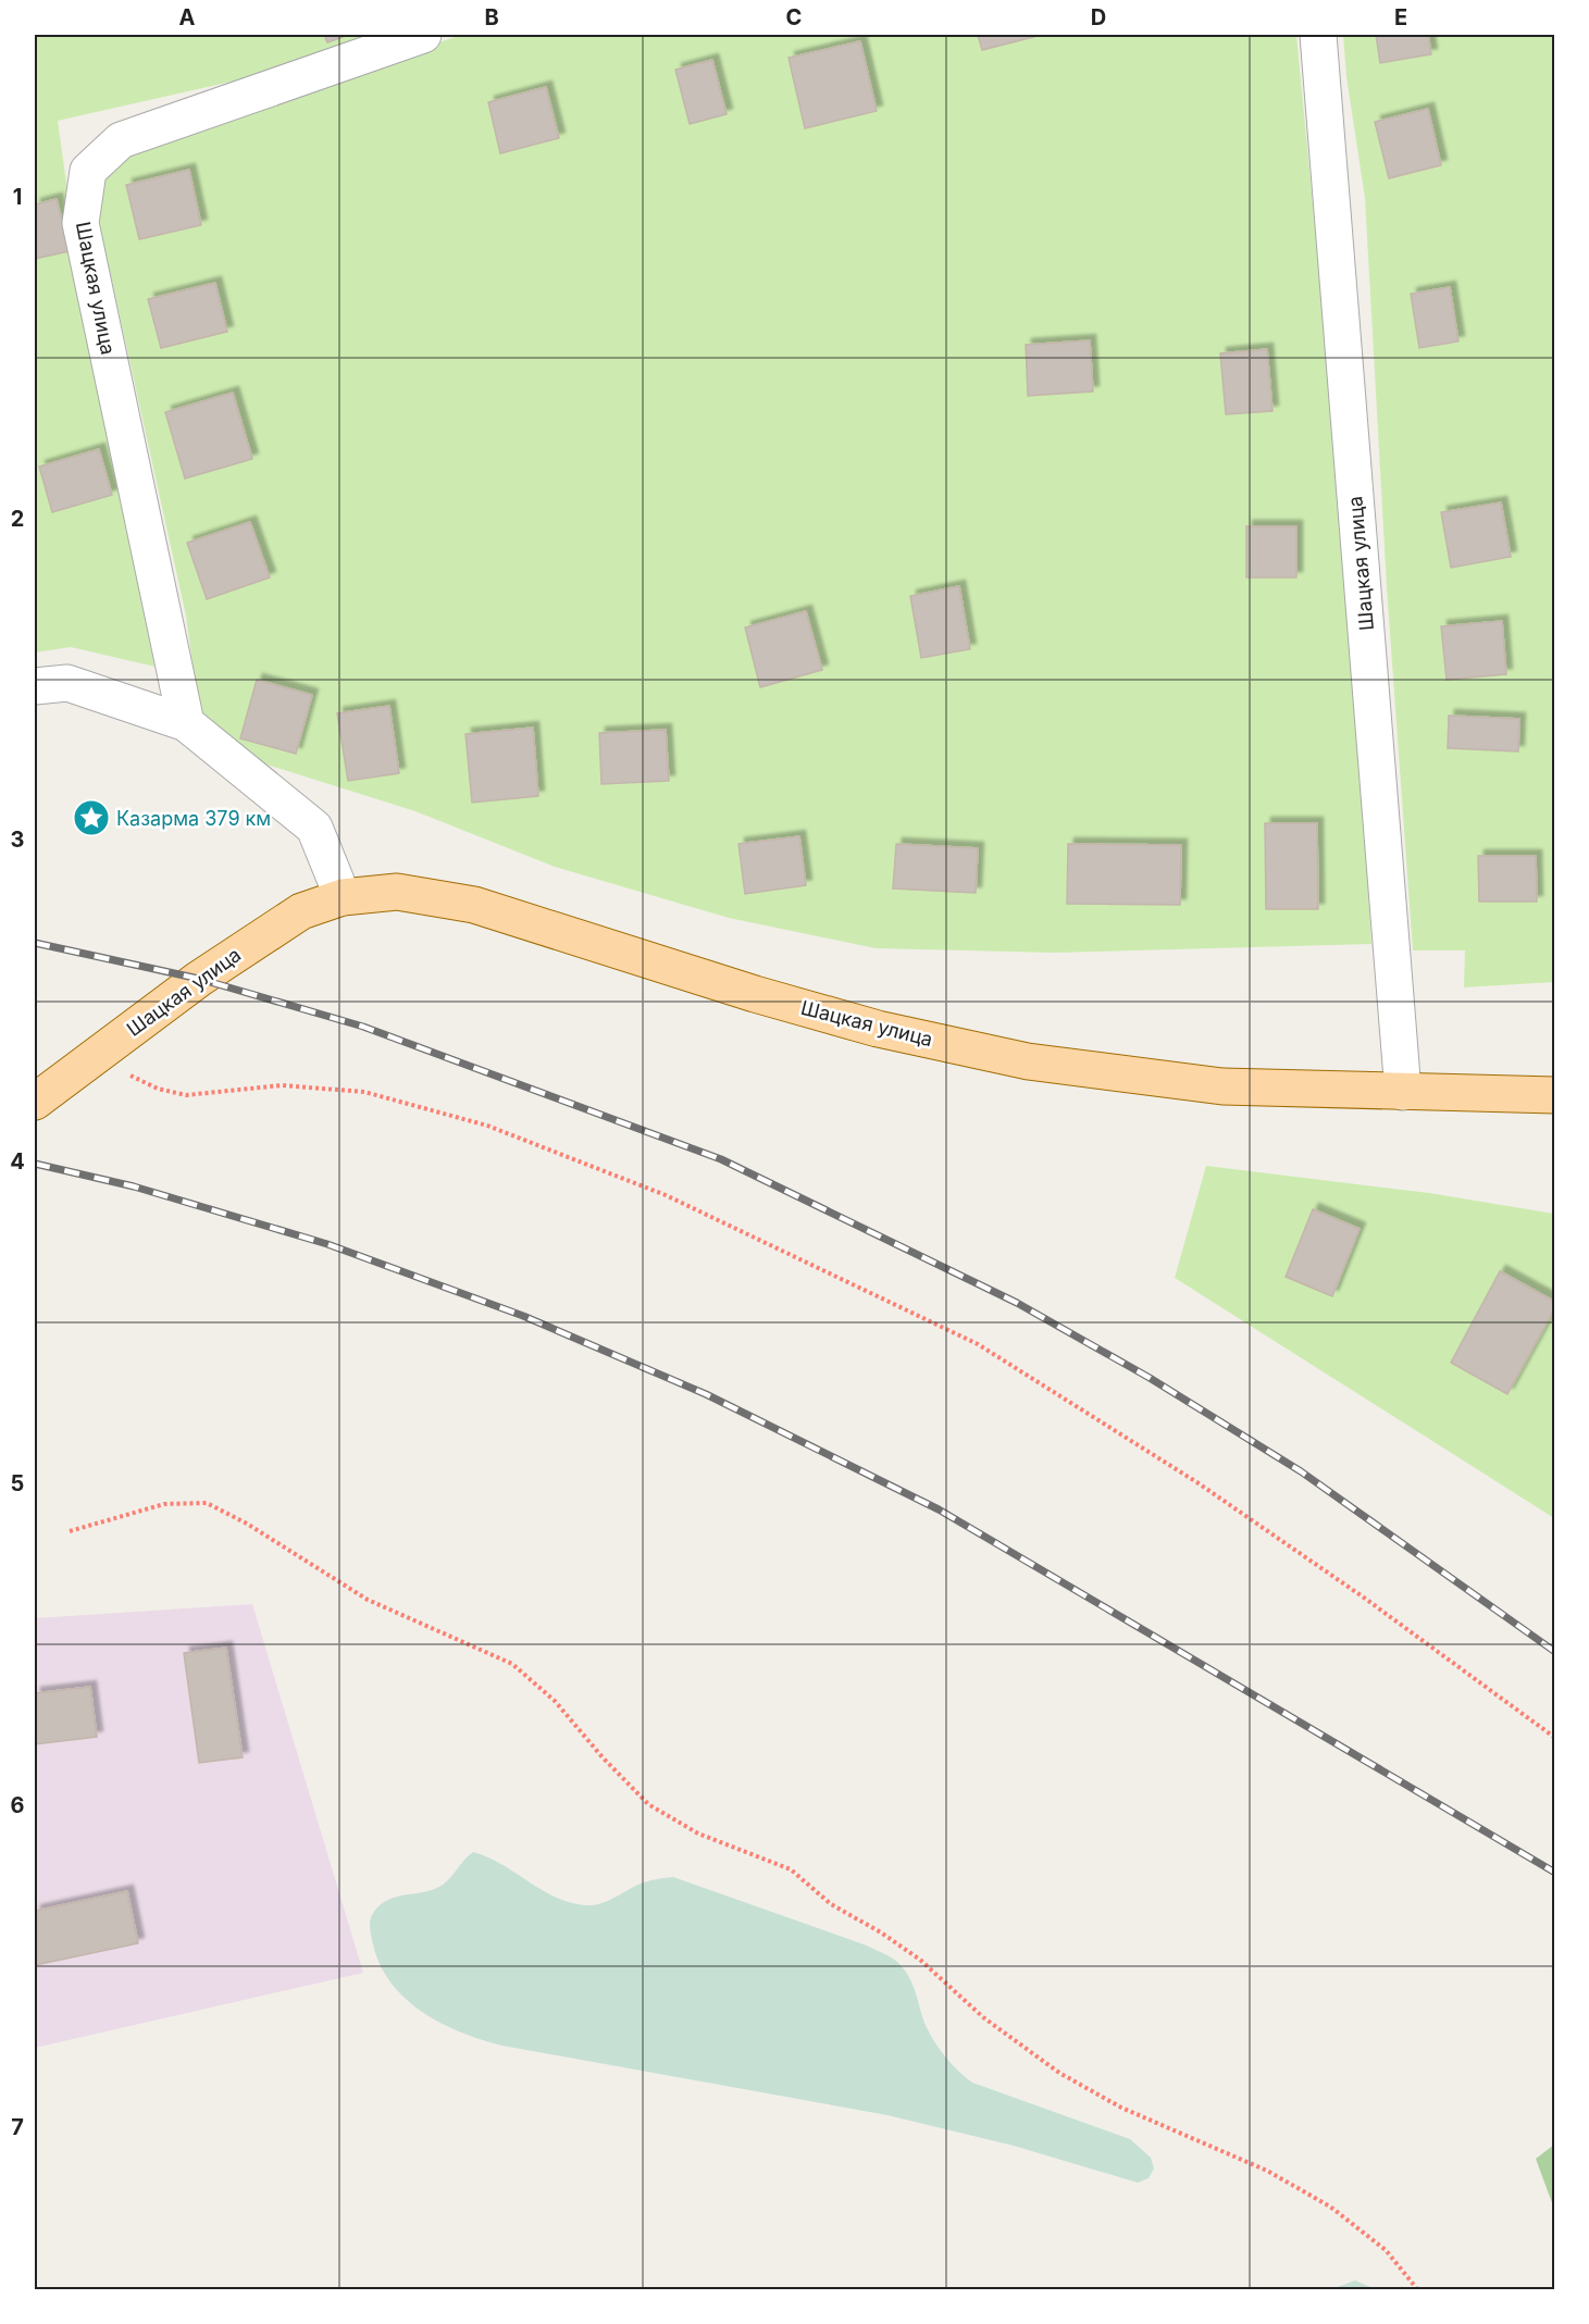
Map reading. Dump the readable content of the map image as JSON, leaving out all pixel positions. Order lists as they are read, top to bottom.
{
  "streets": {
    "main road": ["Шацкая улица"]
  },
  "places": {
    "place": ["Казарма 379 км"]
  },
  "grid": {
    "columns": [
      "A",
      "B",
      "C",
      "D",
      "E"
    ],
    "rows": [
      "1",
      "2",
      "3",
      "4",
      "5",
      "6",
      "7"
    ]
  }
}
